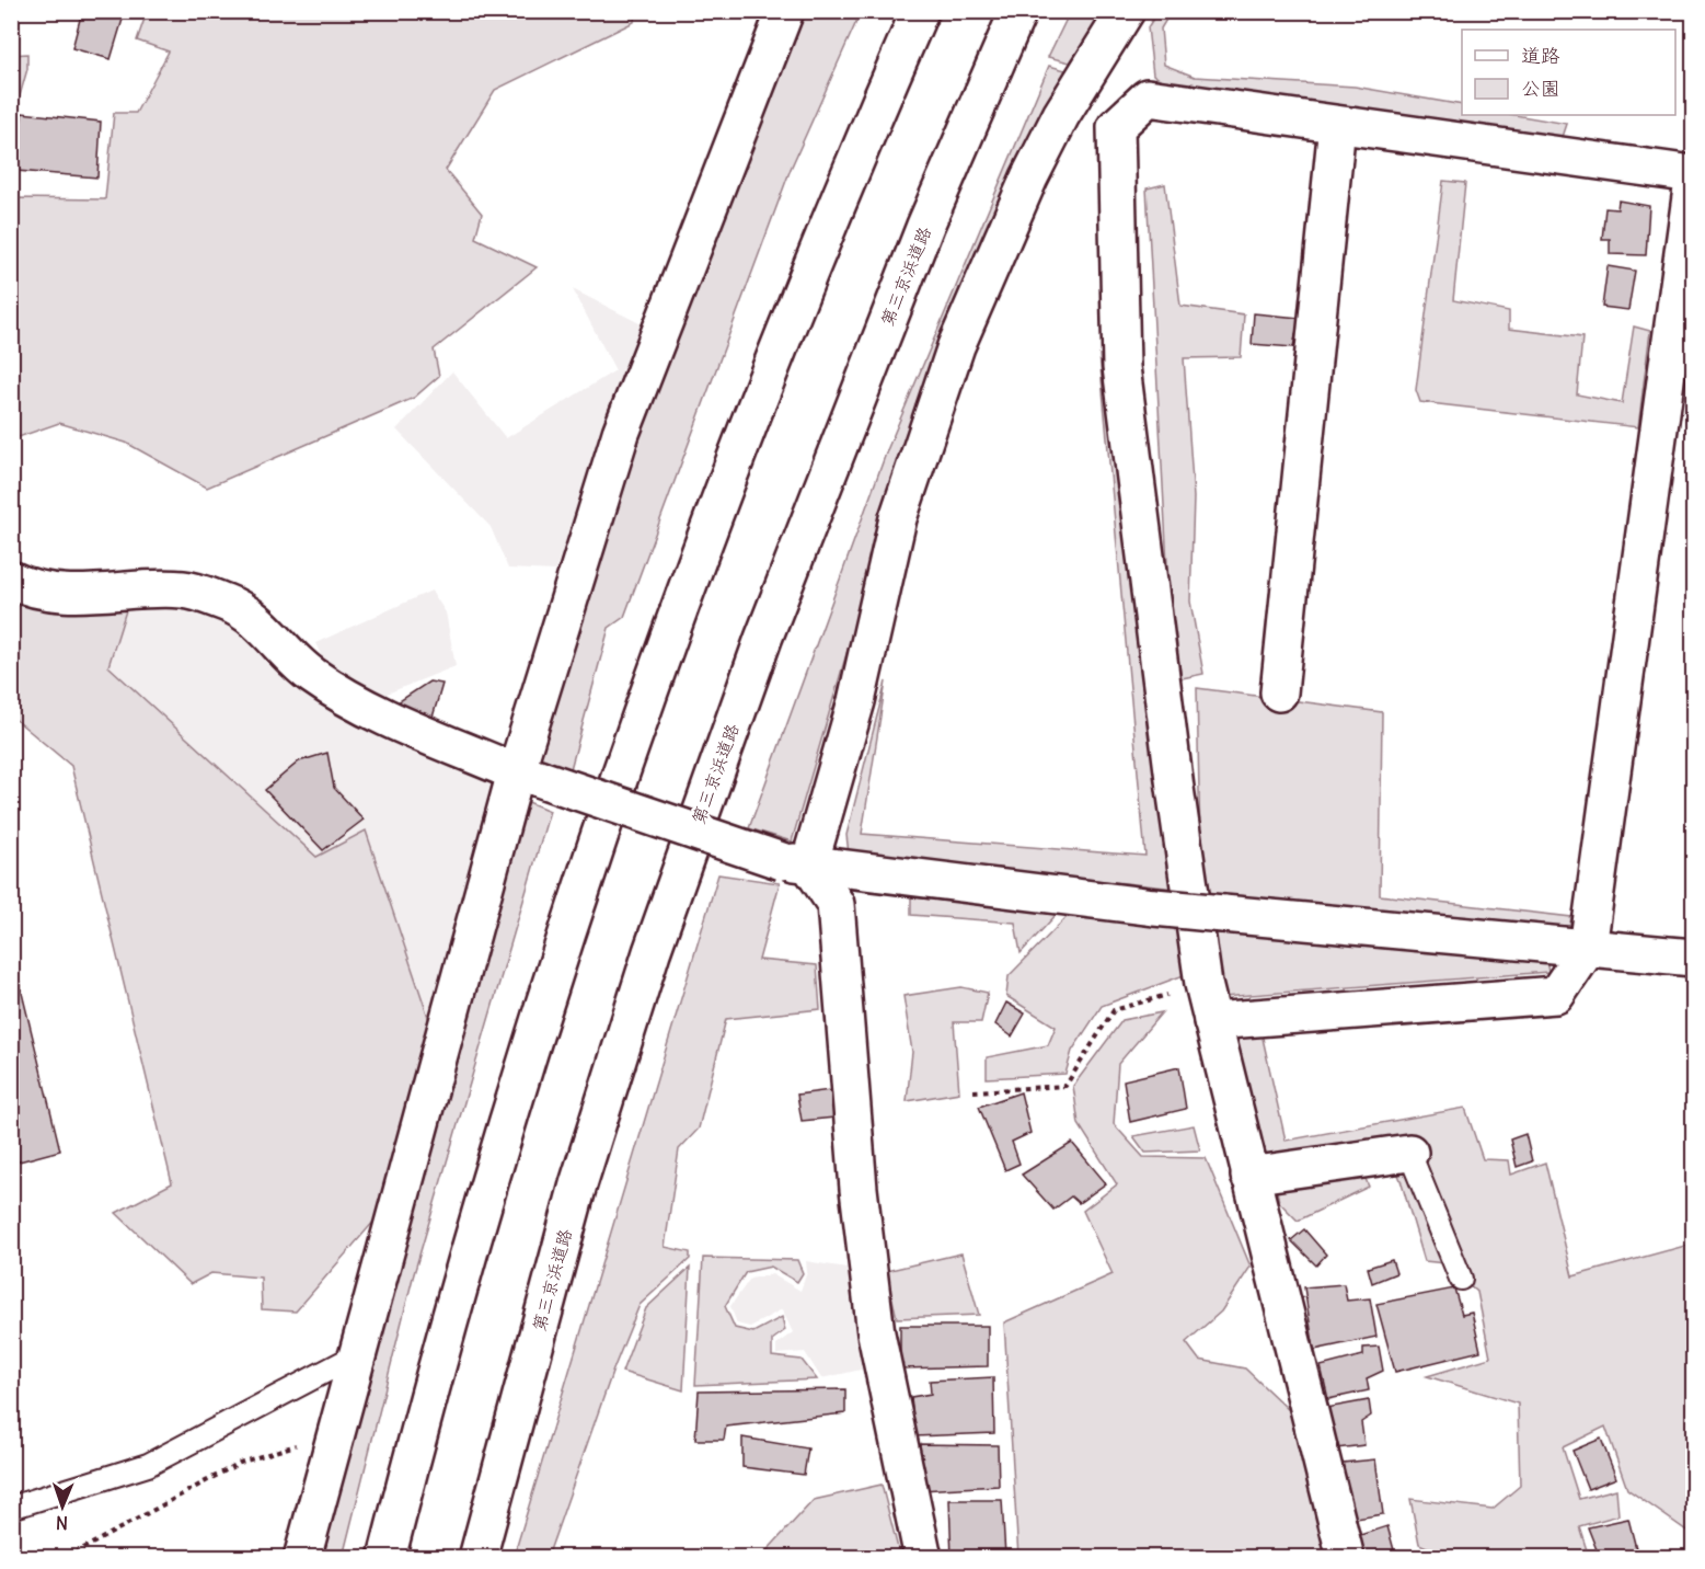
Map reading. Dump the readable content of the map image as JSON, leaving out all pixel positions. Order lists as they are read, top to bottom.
{
  "streets": {
    "main road": ["第三京浜道路"]
  },
  "legend": ["道路", "公園"],
  "north": "bottom"
}
